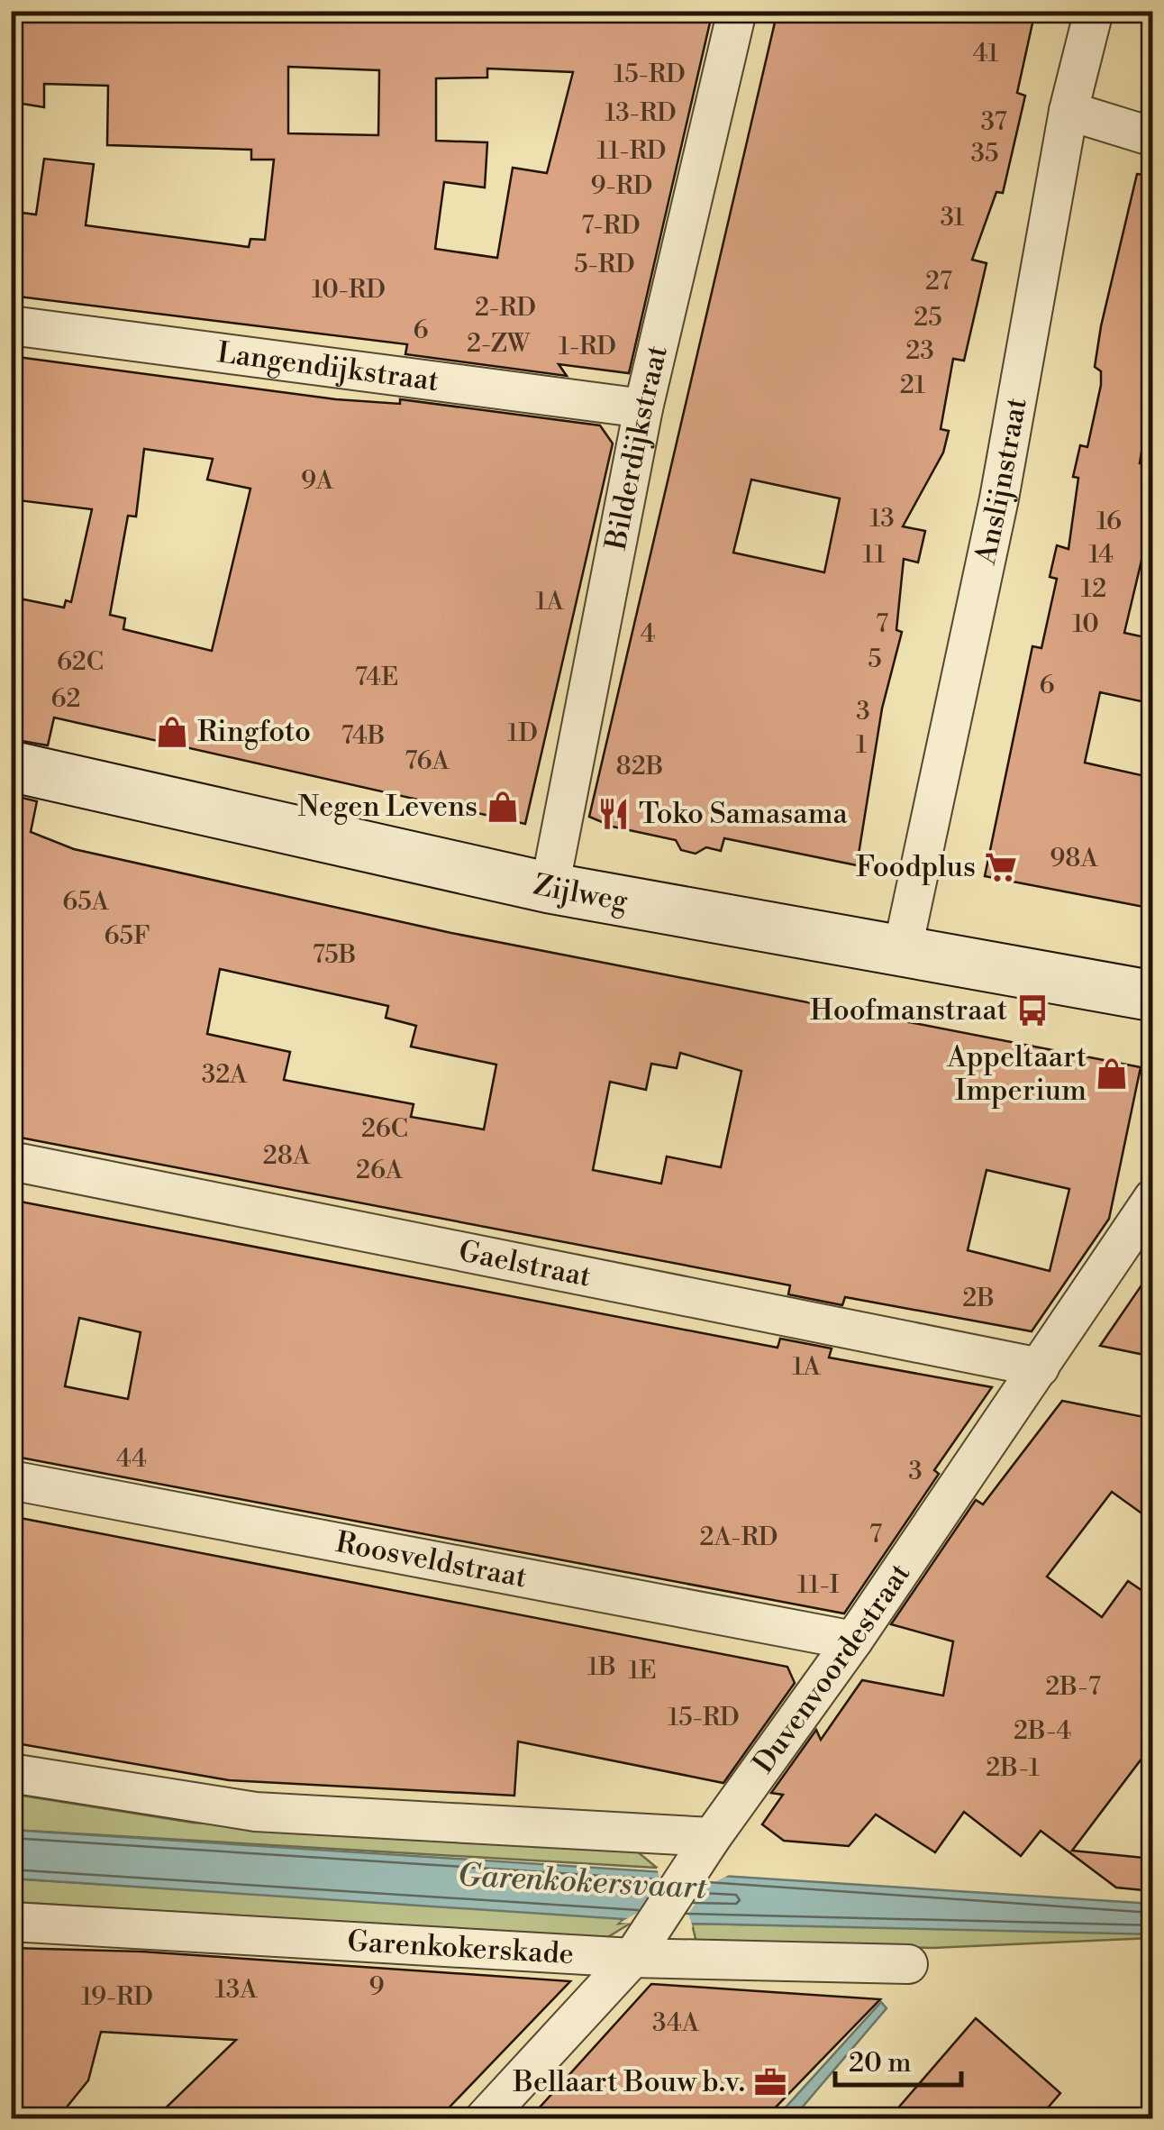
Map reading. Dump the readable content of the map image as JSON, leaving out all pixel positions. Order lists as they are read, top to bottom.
{
  "streets": {
    "main road": ["Zijlweg"],
    "street": [
      "Langendijkstraat",
      "Bilderdijkstraat",
      "Anslijnstraat",
      "Gaelstraat",
      "Roosveldstraat",
      "Duvenvoordestraat",
      "Garenkokerskade"
    ]
  },
  "crossings": [
    ["Langendijkstraat", "Bilderdijkstraat"],
    ["Bilderdijkstraat", "Zijlweg"],
    ["Anslijnstraat", "Zijlweg"],
    ["Gaelstraat", "Duvenvoordestraat"],
    ["Roosveldstraat", "Duvenvoordestraat"],
    ["Duvenvoordestraat", "Garenkokerskade"]
  ],
  "water": ["Garenkokersvaart"],
  "places": {
    "shop": ["Ringfoto", "Negen Levens", "Appeltaart Imperium"],
    "restaurant": ["Toko Samasama"],
    "supermarket": ["Foodplus"],
    "bus stop": ["Hoofmanstraat"],
    "office": ["Bellaart Bouw b.v."]
  },
  "house_numbers": [
    "41",
    "15-RD",
    "13-RD",
    "37",
    "11-RD",
    "35",
    "9-RD",
    "31",
    "7-RD",
    "5-RD",
    "27",
    "10-RD",
    "2-RD",
    "25",
    "6",
    "2-ZW",
    "1-RD",
    "23",
    "21",
    "9A",
    "13",
    "16",
    "11",
    "14",
    "12",
    "1A",
    "7",
    "10",
    "4",
    "5",
    "62C",
    "74E",
    "6",
    "62",
    "3",
    "1D",
    "74B",
    "1",
    "76A",
    "82B",
    "98A",
    "65A",
    "65F",
    "75B",
    "32A",
    "26C",
    "28A",
    "26A",
    "2B",
    "1A",
    "44",
    "3",
    "7",
    "2A-RD",
    "11-I",
    "1B",
    "1E",
    "2B-7",
    "15-RD",
    "2B-4",
    "2B-1",
    "9",
    "13A",
    "19-RD",
    "34A"
  ],
  "scale_bar": "20 m"
}
